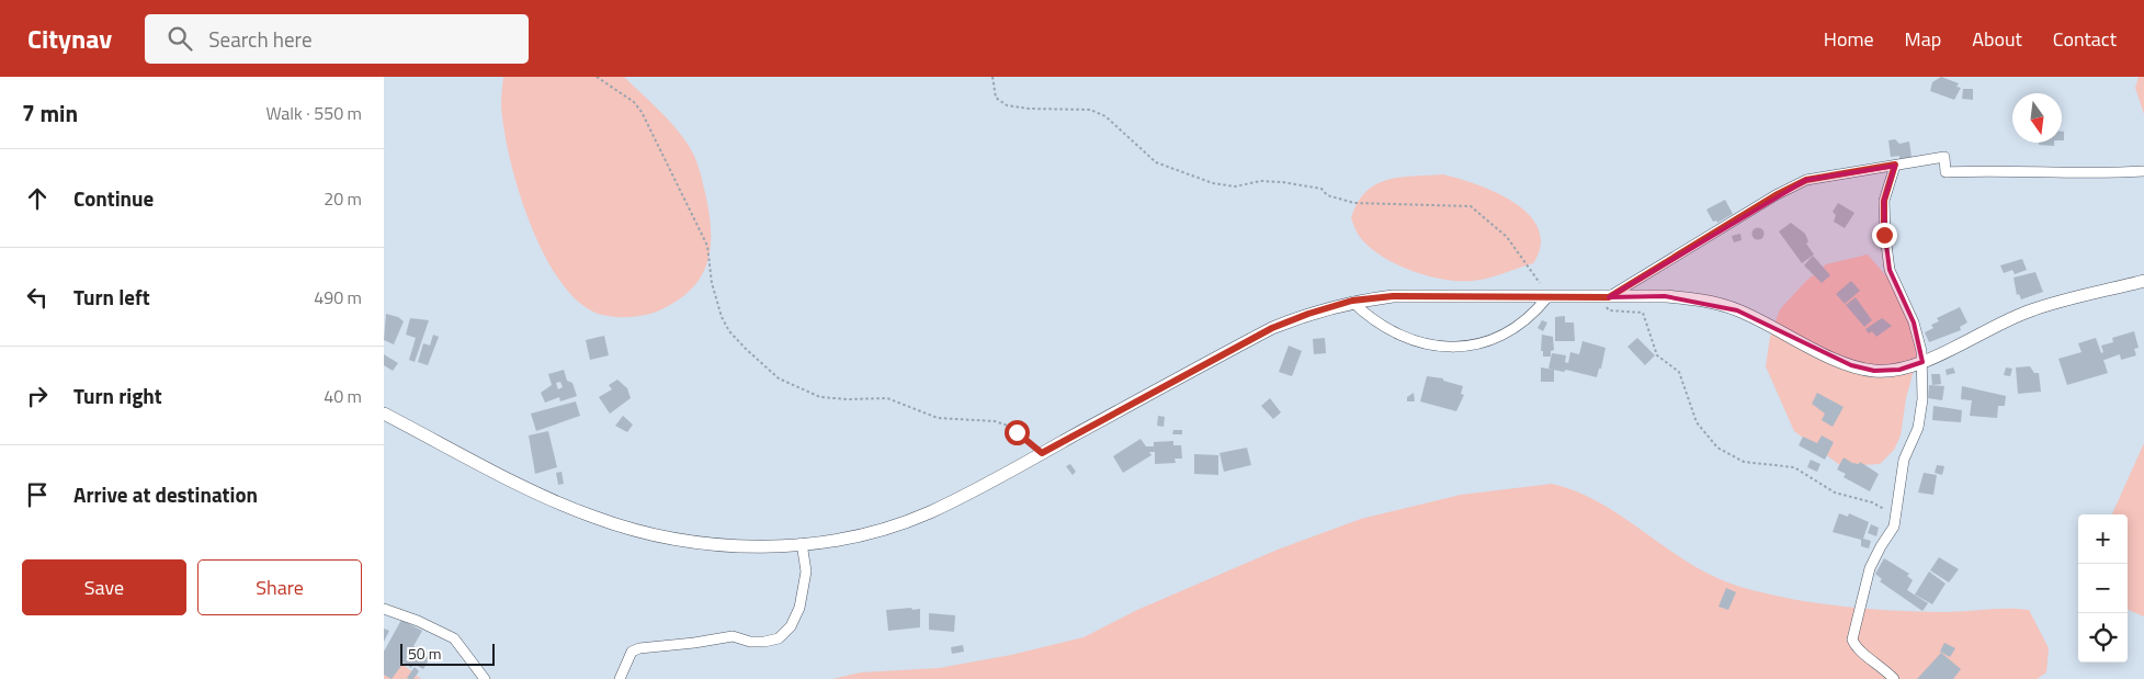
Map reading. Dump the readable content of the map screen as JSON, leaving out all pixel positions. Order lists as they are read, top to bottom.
{
  "scale_bar": "50 m",
  "north": "bottom",
  "page": {
    "header": "Citynav",
    "search": "Search here",
    "nav": [
      "Home",
      "Map",
      "About",
      "Contact"
    ],
    "heading": ["7 min", "Walk · 550 m"],
    "list": [
      ["Continue", "20 m"],
      ["Turn left", "490 m"],
      ["Turn right", "40 m"],
      "Arrive at destination"
    ],
    "map_buttons": ["+", "−"],
    "buttons": ["Save", "Share"],
    "scale": "50 m"
  }
}
